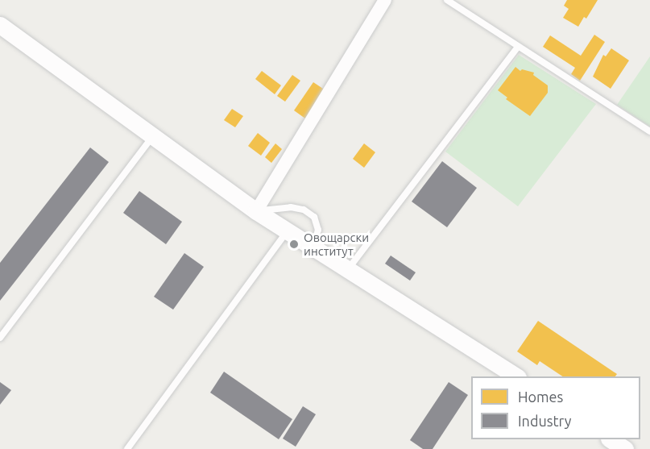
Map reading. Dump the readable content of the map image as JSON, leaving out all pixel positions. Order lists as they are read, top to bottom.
{
  "places": ["Овощарски институт"],
  "legend": ["Homes", "Industry"]
}
